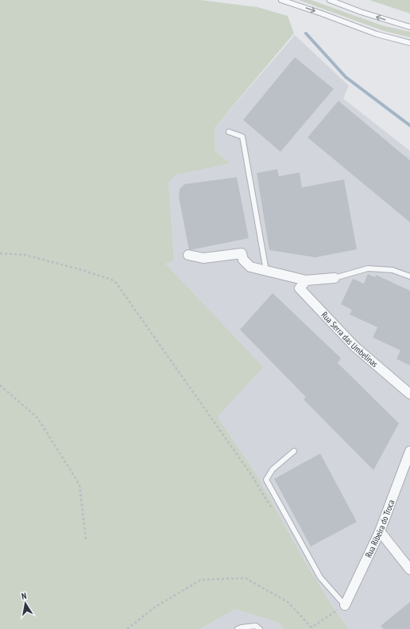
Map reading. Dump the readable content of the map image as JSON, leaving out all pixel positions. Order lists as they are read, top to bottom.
{
  "streets": {
    "street": ["Rua Serra das Umbelinas", "Rua Ribeira do Troca"]
  },
  "north": "top"
}
